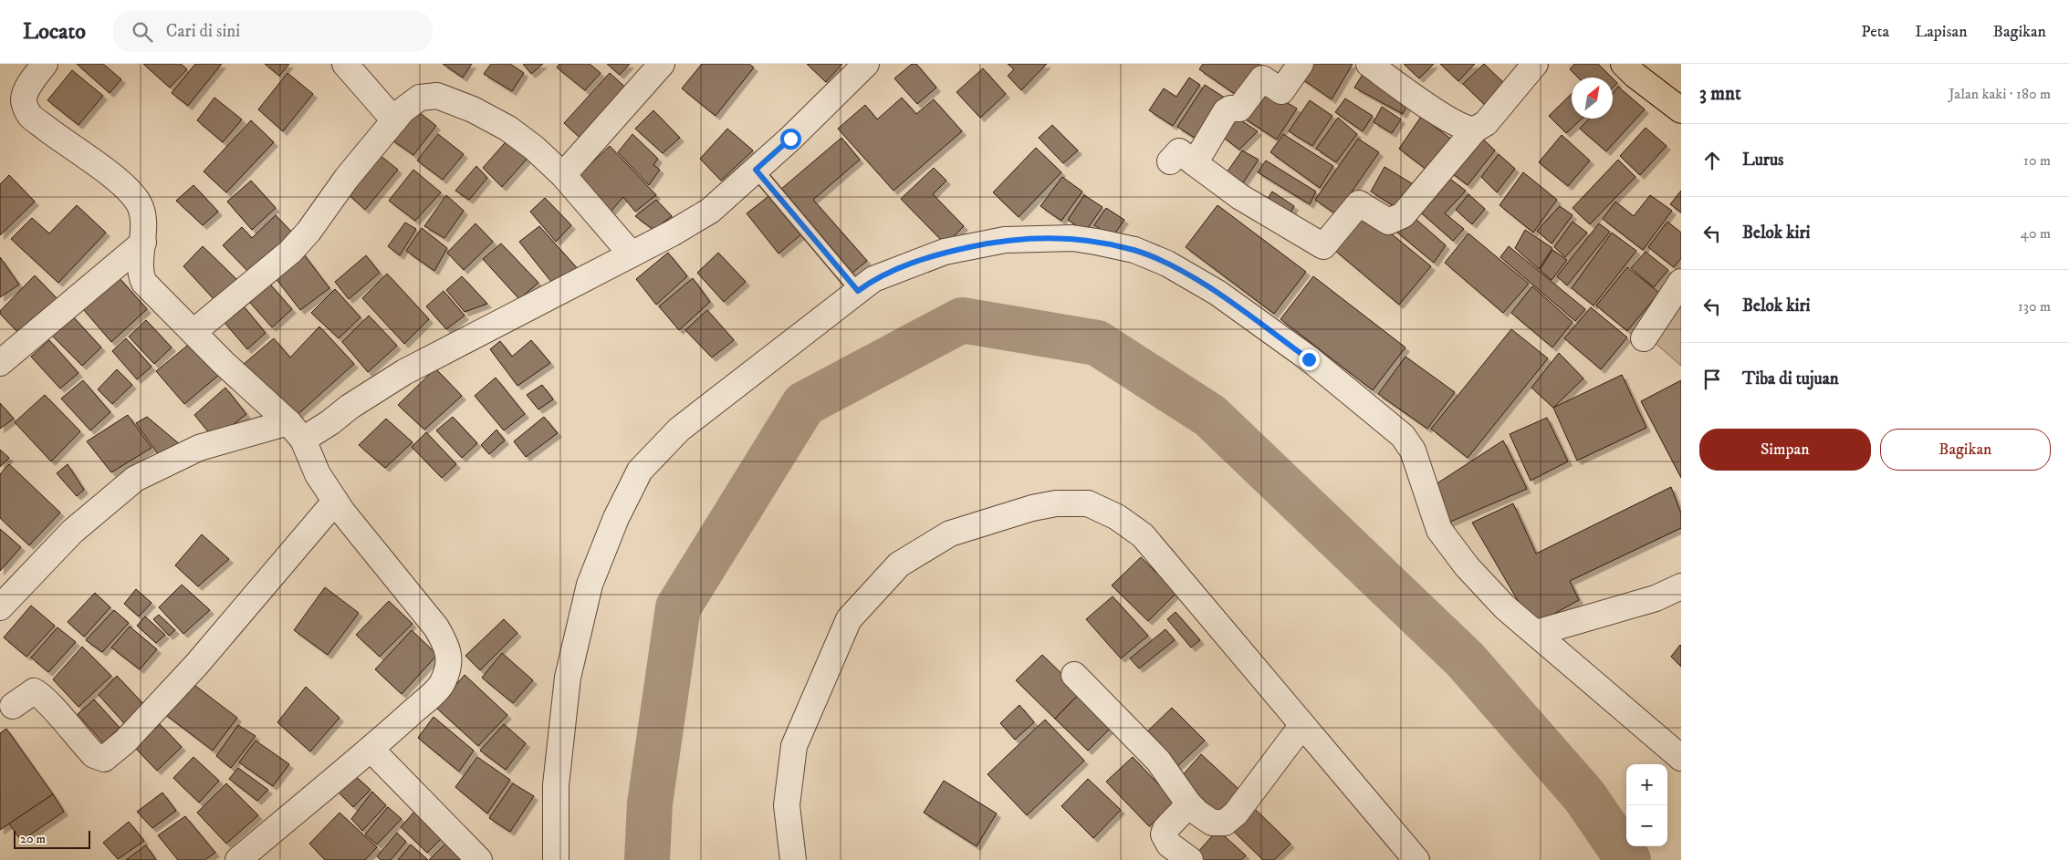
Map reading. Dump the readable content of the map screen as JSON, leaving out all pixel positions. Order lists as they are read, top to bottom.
{
  "scale_bar": "20 m",
  "north": "top right",
  "page": {
    "header": "Locato",
    "search": "Cari di sini",
    "nav": ["Peta", "Lapisan", "Bagikan"],
    "heading": ["3 mnt", "Jalan kaki · 180 m"],
    "list": [
      ["Lurus", "10 m"],
      ["Belok kiri", "40 m"],
      ["Belok kiri", "130 m"],
      "Tiba di tujuan"
    ],
    "buttons": ["Simpan", "Bagikan"],
    "map_buttons": ["+", "−"],
    "scale": "20 m"
  }
}
